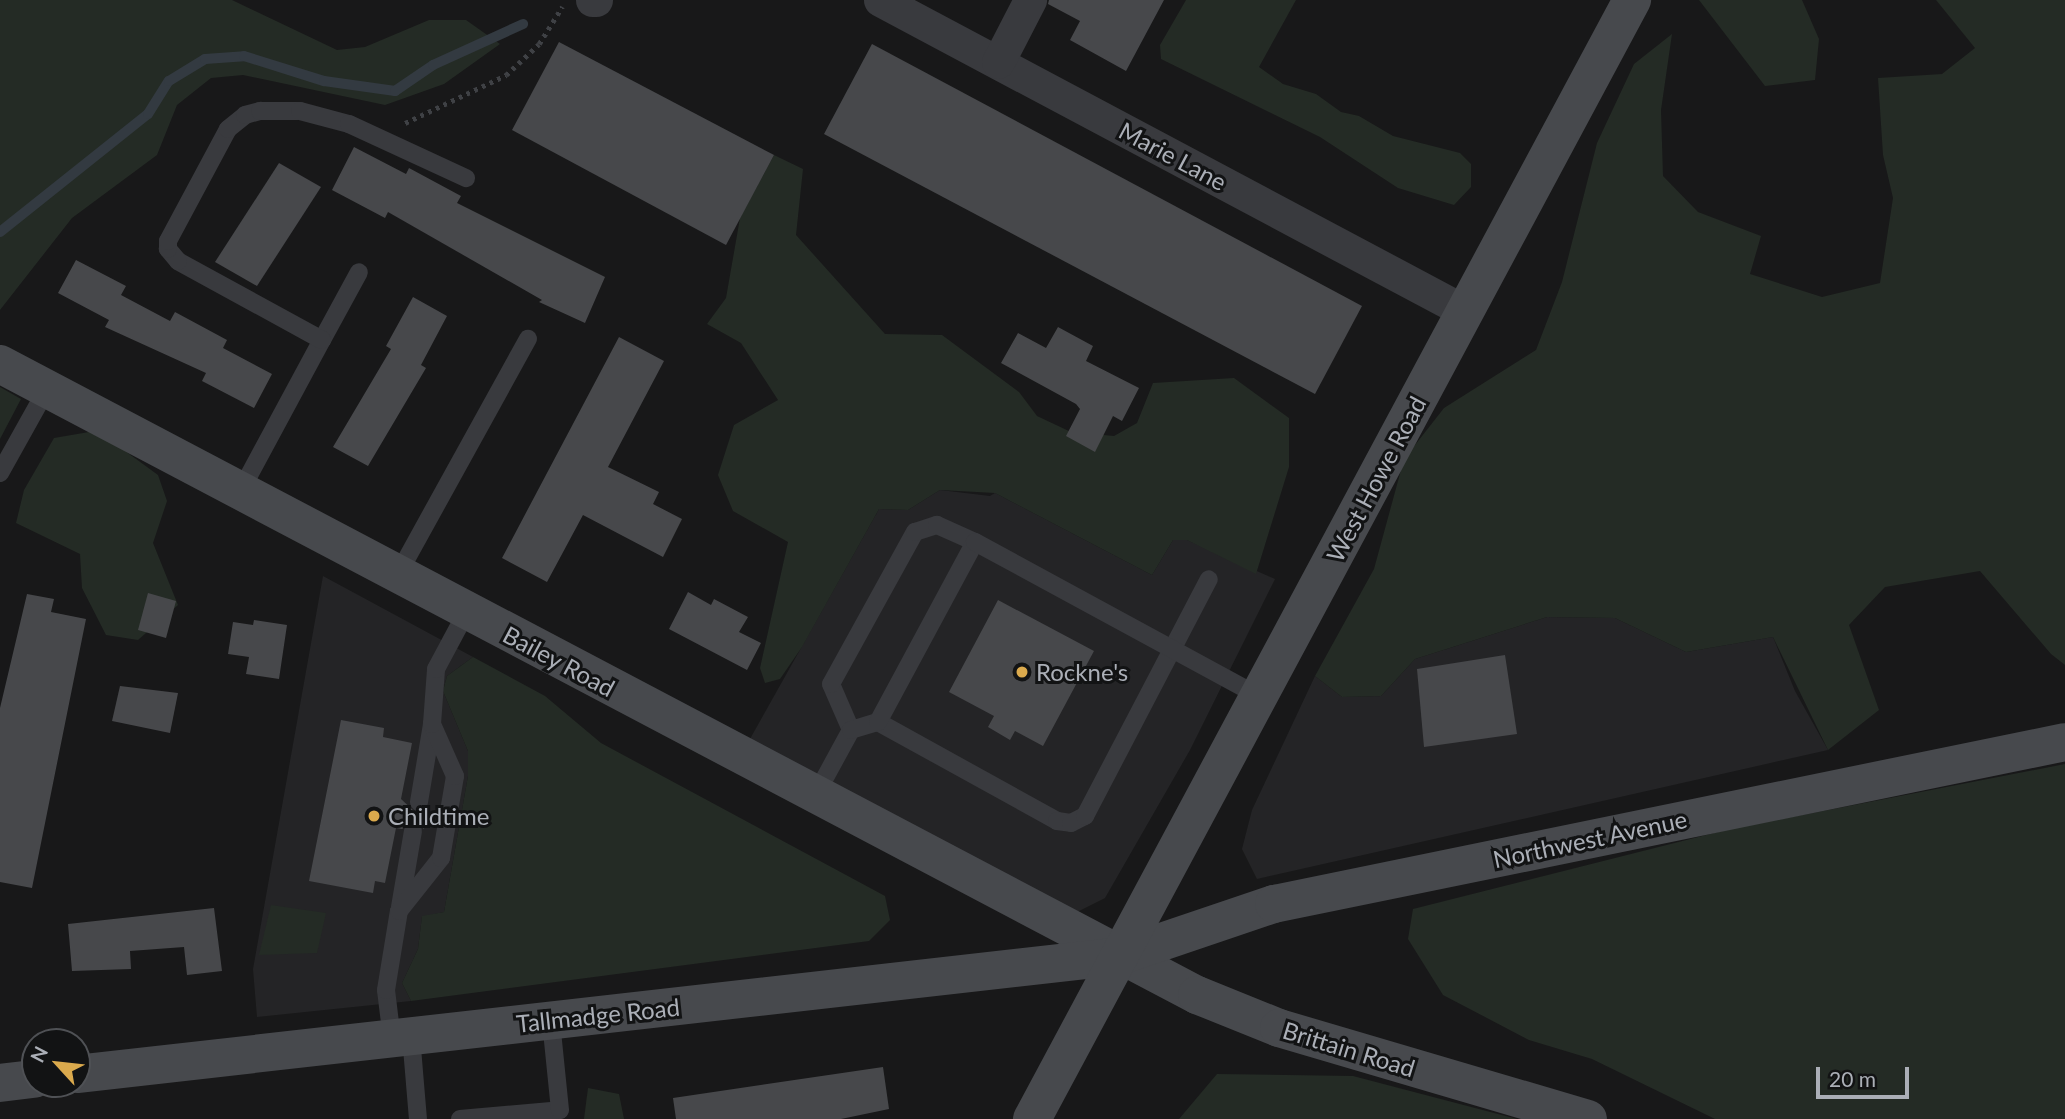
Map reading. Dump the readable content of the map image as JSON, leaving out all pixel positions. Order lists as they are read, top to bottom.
{
  "streets": {
    "street": [
      "Marie Lane",
      "West Howe Road",
      "Bailey Road",
      "Northwest Avenue",
      "Tallmadge Road",
      "Brittain Road"
    ]
  },
  "crossings": [
    ["Marie Lane", "West Howe Road"],
    ["West Howe Road", "Bailey Road"],
    ["West Howe Road", "Northwest Avenue"],
    ["West Howe Road", "Tallmadge Road"],
    ["West Howe Road", "Brittain Road"],
    ["Bailey Road", "Northwest Avenue"],
    ["Bailey Road", "Tallmadge Road"],
    ["Bailey Road", "Brittain Road"],
    ["Northwest Avenue", "Tallmadge Road"],
    ["Northwest Avenue", "Brittain Road"],
    ["Tallmadge Road", "Brittain Road"]
  ],
  "places": ["Rockne's", "Childtime"],
  "scale_bar": "20 m",
  "north": "top left"
}
